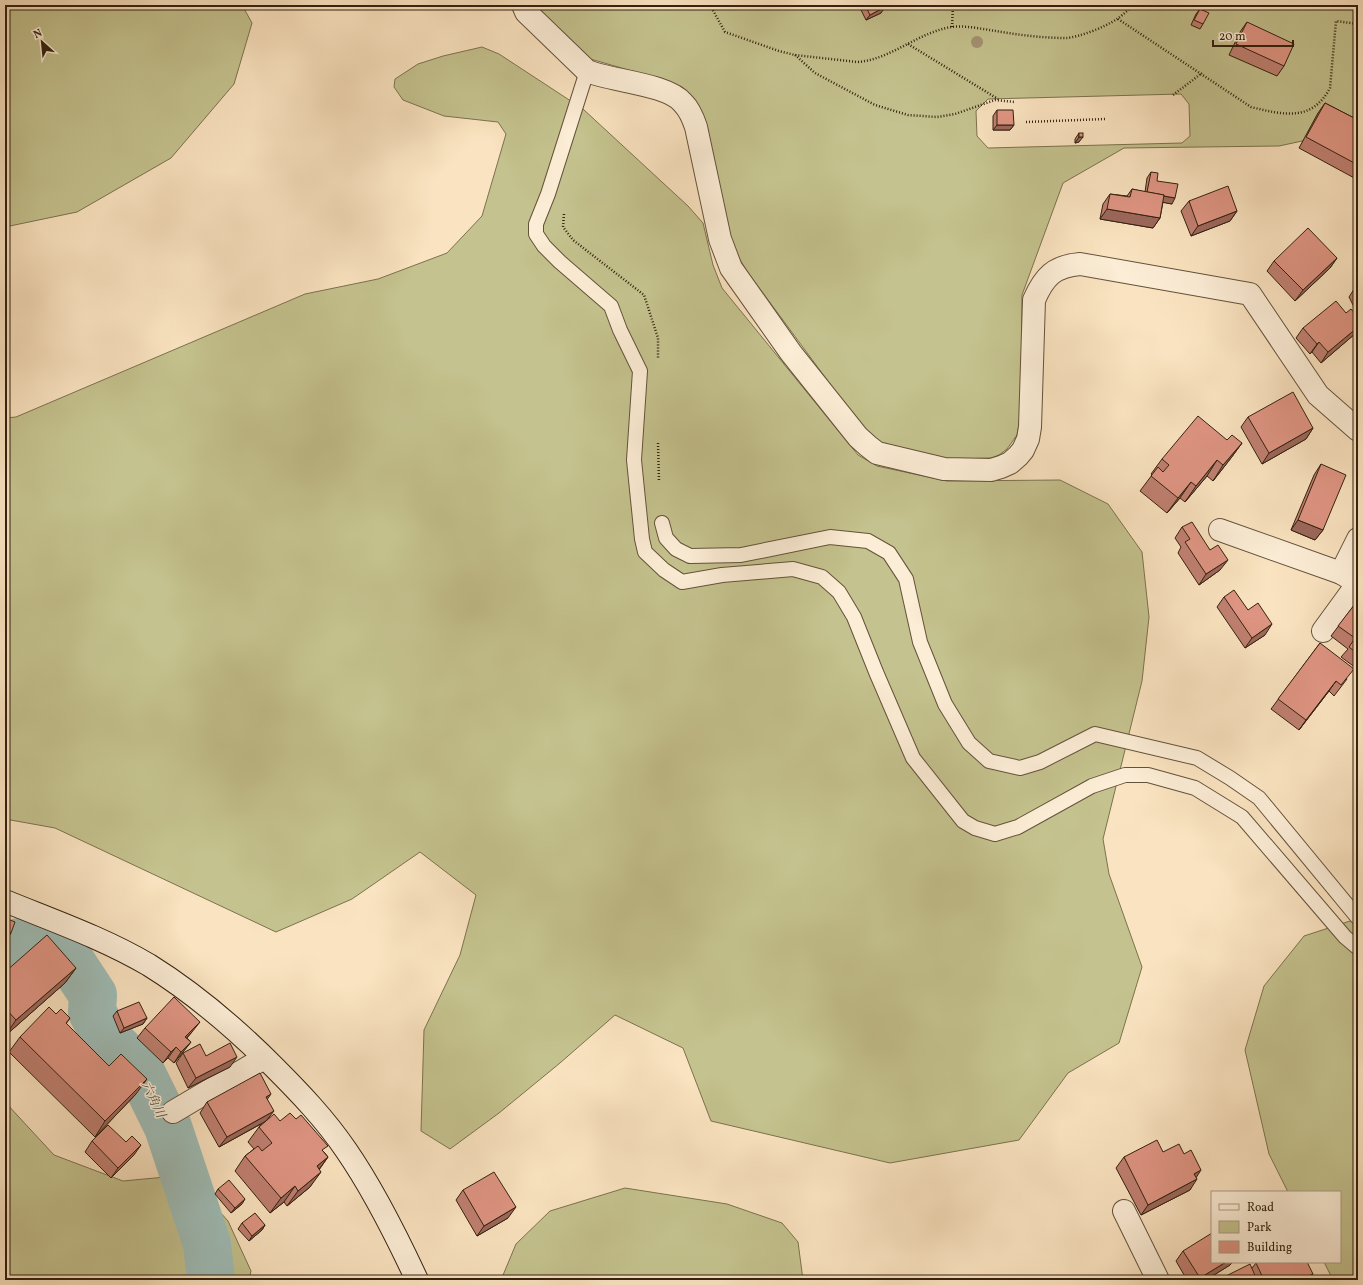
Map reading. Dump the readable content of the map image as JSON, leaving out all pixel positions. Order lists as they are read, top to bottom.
{
  "water": ["六角川"],
  "legend": ["Road", "Park", "Building"],
  "scale_bar": "20 m",
  "north": "top left"
}
